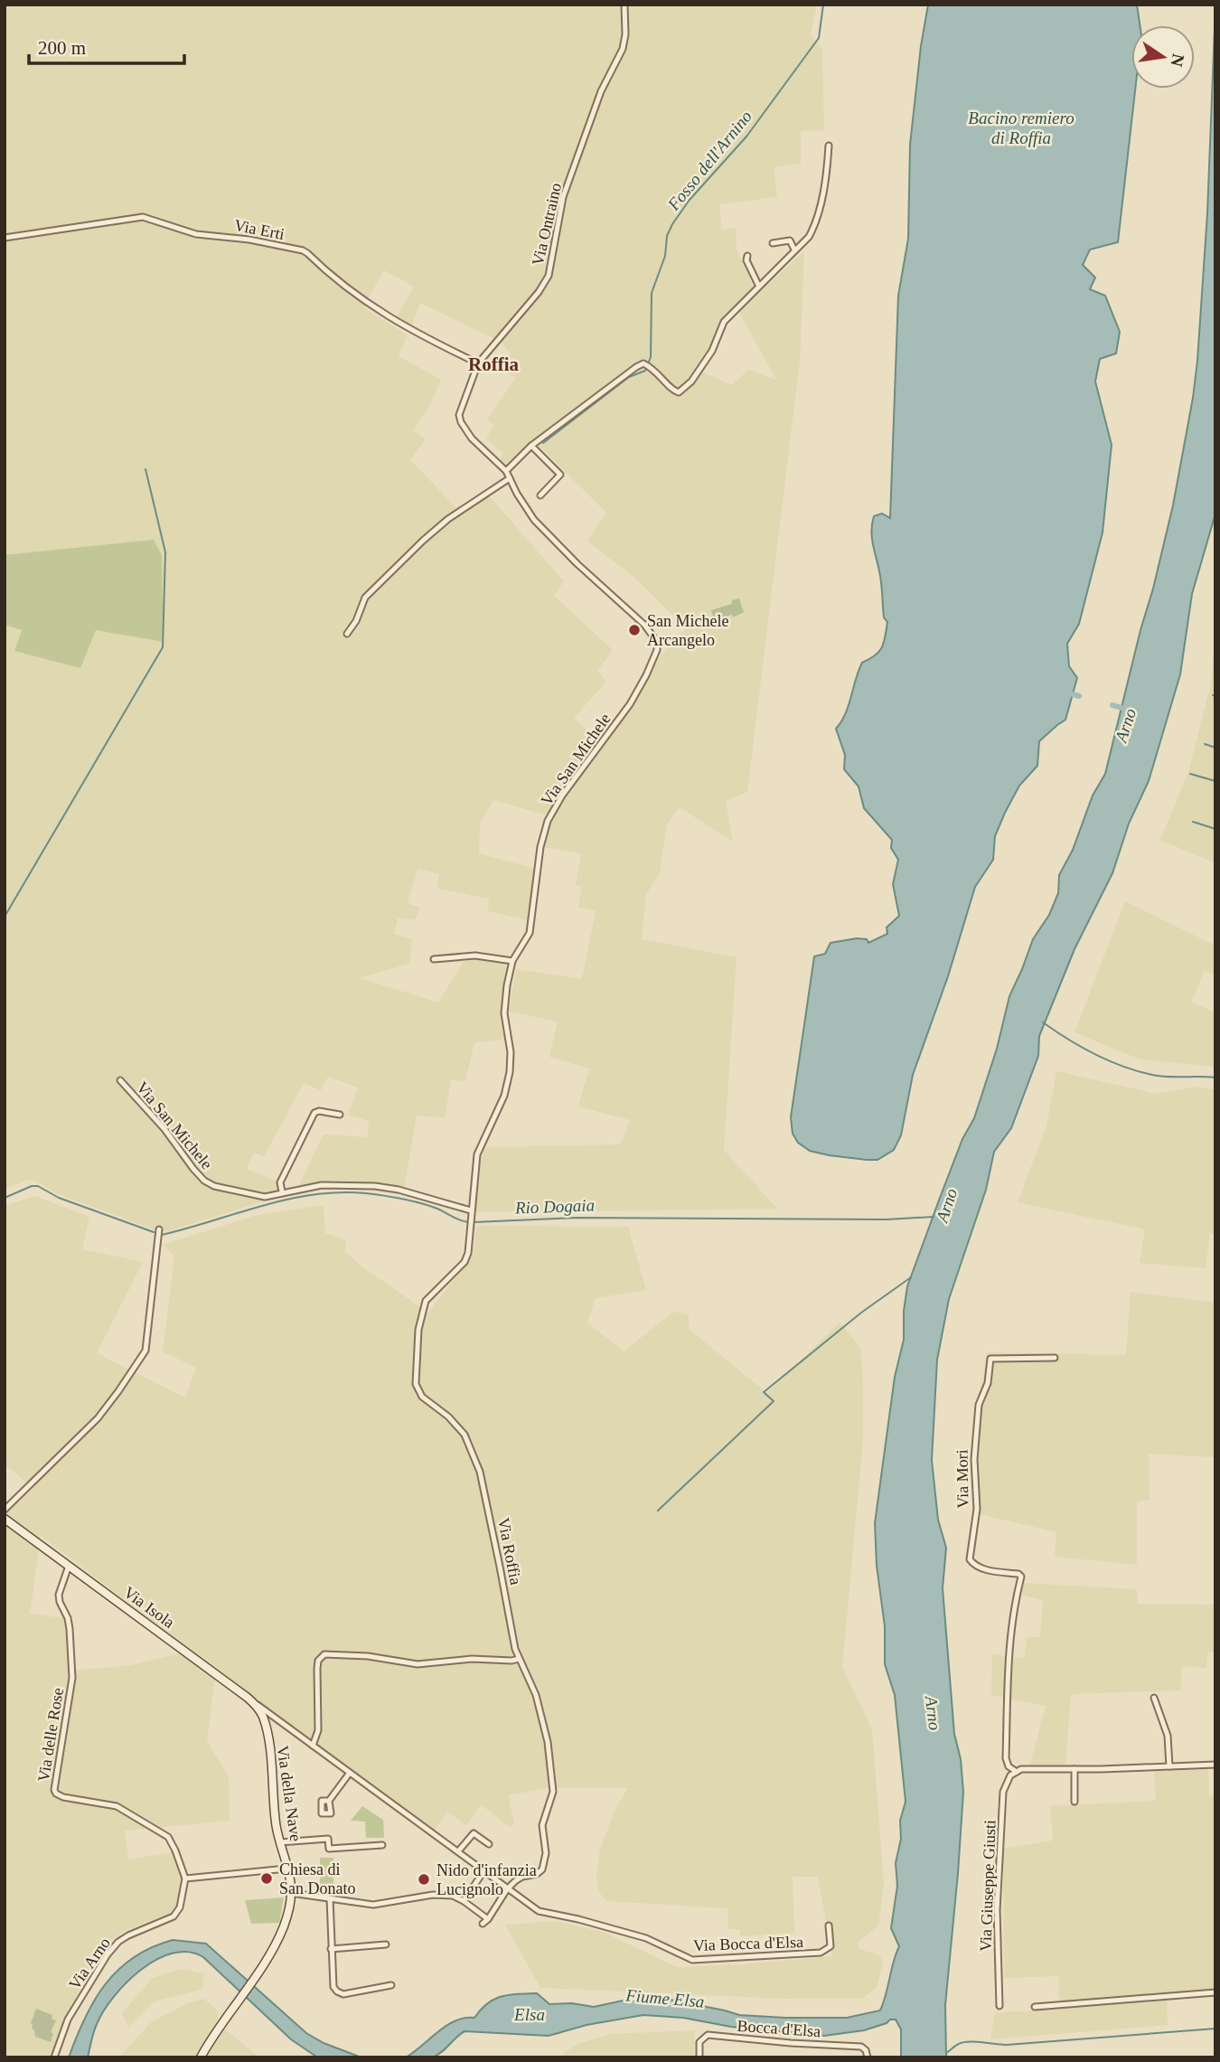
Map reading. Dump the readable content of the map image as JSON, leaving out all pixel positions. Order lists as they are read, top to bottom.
{
  "streets": {
    "street": [
      "Via Ontraino",
      "Via Erti",
      "Via San Michele",
      "Via Mori",
      "Via Roffia",
      "Via Isola",
      "Via delle Rose",
      "Via della Nave",
      "Via Giuseppe Giusti",
      "Via Bocca d'Elsa",
      "Via Arno",
      "Bocca d'Elsa"
    ]
  },
  "crossings": [
    ["Via Ontraino", "Via Erti"],
    ["Via Ontraino", "Via San Michele"],
    ["Via San Michele", "Via Roffia"],
    ["Via Mori", "Via Giuseppe Giusti"],
    ["Via Roffia", "Via Isola"],
    ["Via Roffia", "Via Bocca d'Elsa"],
    ["Via Isola", "Via delle Rose"],
    ["Via Isola", "Via della Nave"],
    ["Via Isola", "Via Bocca d'Elsa"],
    ["Via delle Rose", "Via Arno"]
  ],
  "districts": ["Roffia"],
  "water": [
    "Bacino remiero di Roffia",
    "Fosso dell'Arnino",
    "Arno",
    "Rio Dogaia",
    "Fiume Elsa",
    "Elsa"
  ],
  "places": ["San Michele Arcangelo", "Chiesa di San Donato", "Nido d'infanzia Lucignolo"],
  "scale_bar": "200 m",
  "north": "right"
}
